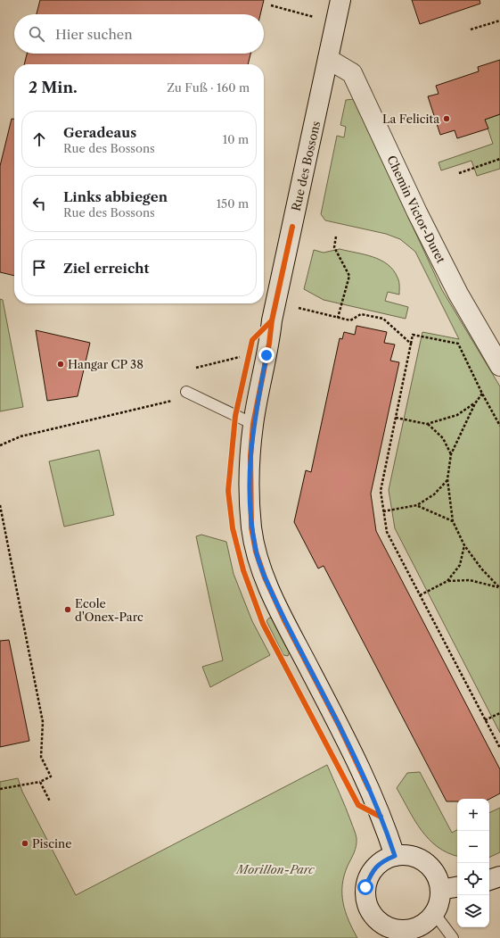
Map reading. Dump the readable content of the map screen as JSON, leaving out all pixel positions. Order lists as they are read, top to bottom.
{
  "streets": {
    "street": ["Rue des Bossons", "Chemin Victor-Duret"]
  },
  "crossings": [
    ["Rue des Bossons", "Chemin Victor-Duret"]
  ],
  "parks": ["Morillon-Parc"],
  "places": [
    "La Felicita",
    "Hangar CP 38",
    "Ecole d'Onex-Parc",
    "Piscine"
  ],
  "page": {
    "search": "Hier suchen",
    "heading": ["2 Min.", "Zu Fuß · 160 m"],
    "list": [
      ["Geradeaus", "Rue des Bossons", "10 m"],
      ["Links abbiegen", "Rue des Bossons", "150 m"],
      "Ziel erreicht"
    ],
    "map_buttons": ["+", "−"]
  }
}
